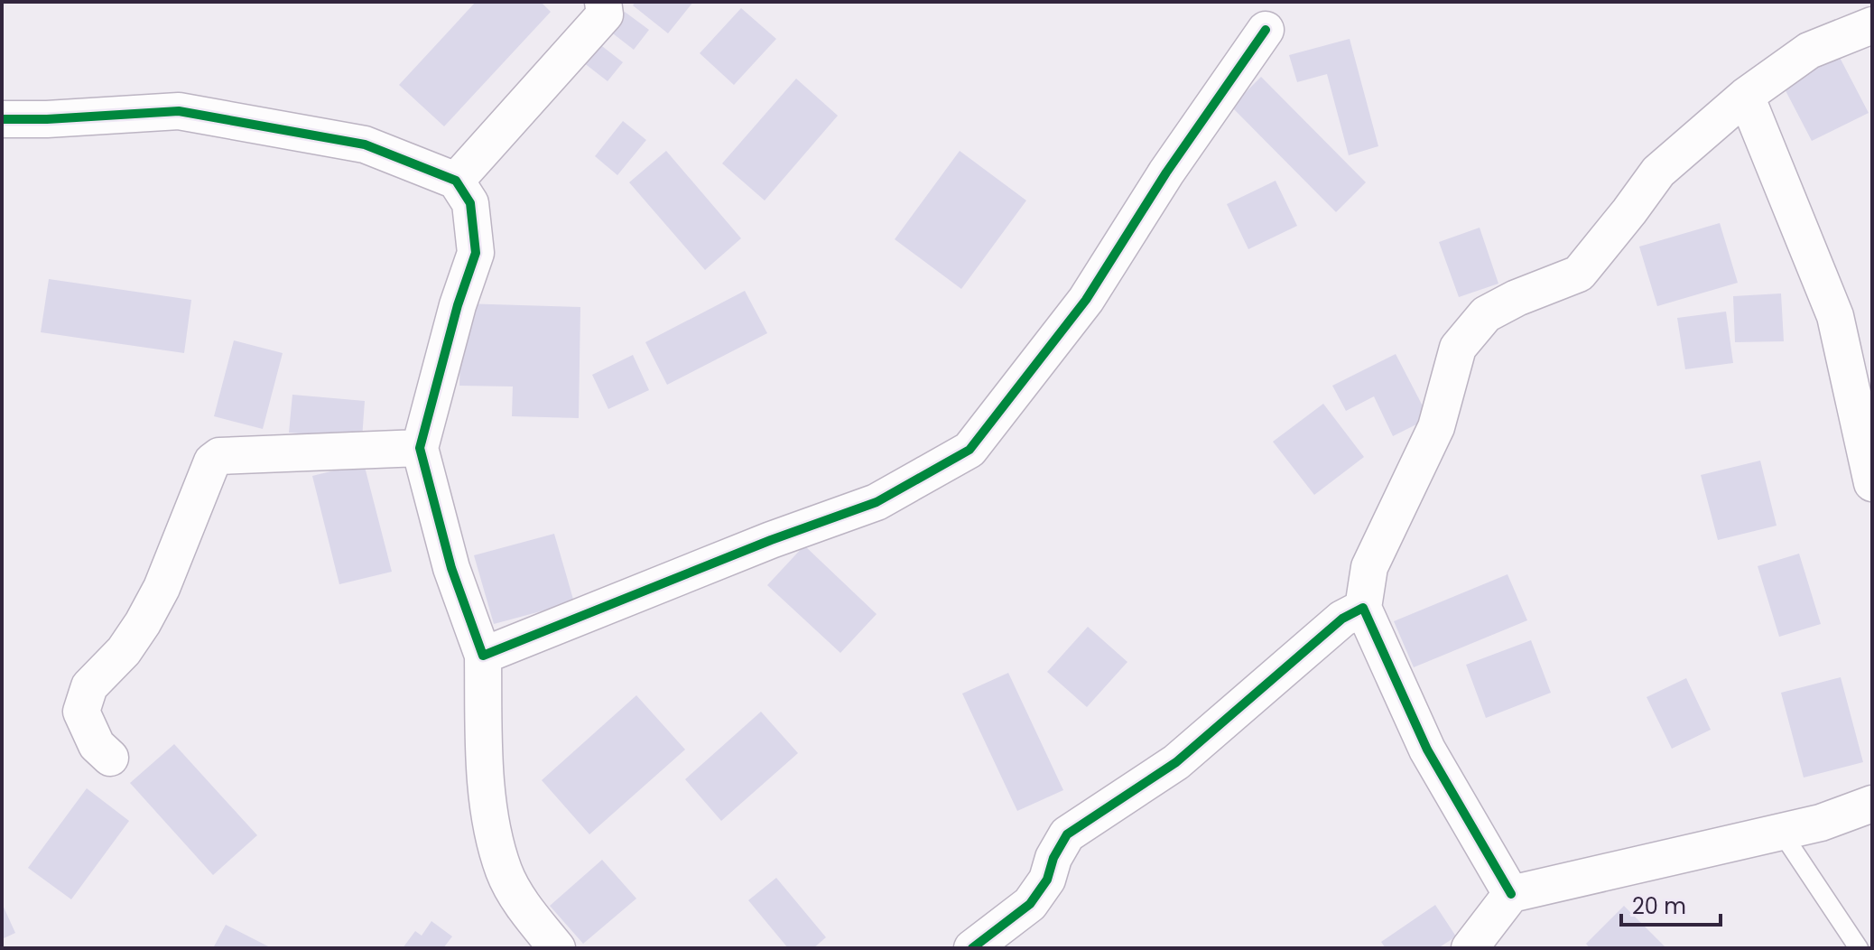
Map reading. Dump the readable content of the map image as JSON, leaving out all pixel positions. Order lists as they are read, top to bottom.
{
  "scale_bar": "20 m"
}
